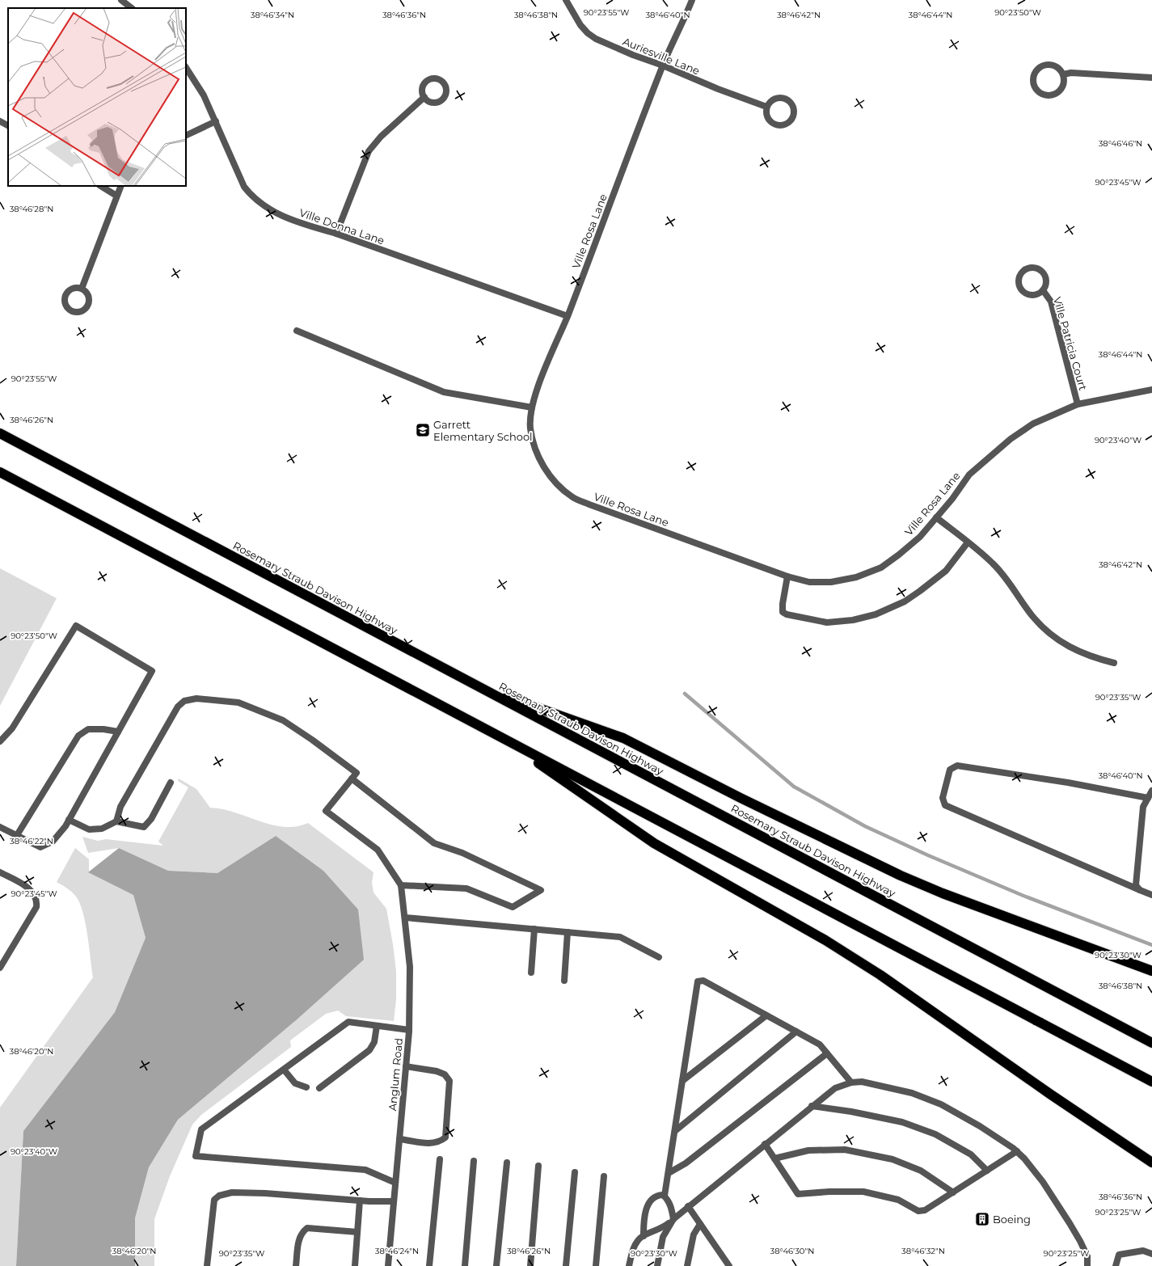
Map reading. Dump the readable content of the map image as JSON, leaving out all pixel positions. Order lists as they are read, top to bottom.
{
  "streets": {
    "highway": ["Rosemary Straub Davison Highway"],
    "street": [
      "Auriesville Lane",
      "Ville Donna Lane",
      "Ville Rosa Lane",
      "Ville Patricia Court",
      "Anglum Road"
    ]
  },
  "crossings": [
    ["Auriesville Lane", "Ville Rosa Lane"],
    ["Ville Donna Lane", "Ville Rosa Lane"],
    ["Ville Rosa Lane", "Ville Patricia Court"]
  ],
  "places": {
    "school or university": ["Garrett Elementary School"],
    "building": ["Boeing"]
  },
  "coordinates": [
    "90°23'55\"W",
    "90°23'50\"W",
    "38°46'44\"N",
    "38°46'34\"N",
    "38°46'36\"N",
    "38°46'38\"N",
    "38°46'40\"N",
    "38°46'42\"N",
    "38°46'46\"N",
    "90°23'45\"W",
    "38°46'28\"N",
    "38°46'26\"N",
    "90°23'40\"W",
    "90°23'35\"W",
    "38°46'22\"N",
    "90°23'30\"W",
    "38°46'20\"N",
    "90°23'25\"W",
    "38°46'24\"N",
    "38°46'30\"N",
    "38°46'32\"N"
  ]
}
